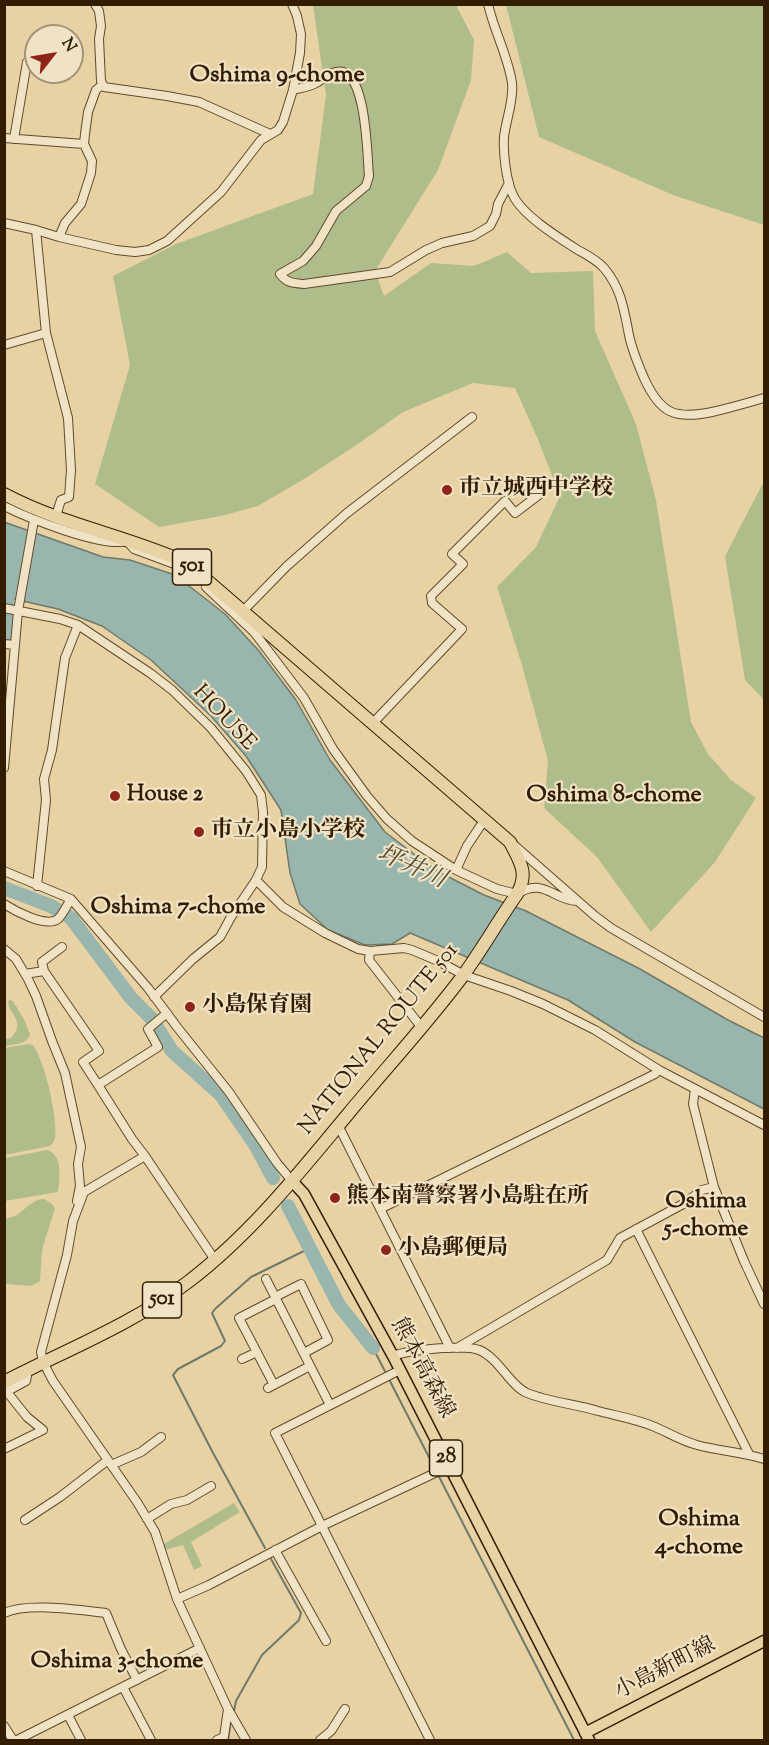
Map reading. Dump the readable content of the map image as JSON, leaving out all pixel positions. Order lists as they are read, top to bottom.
{
  "streets": {
    "highway": ["501", "NATIONAL ROUTE 501"],
    "main road": ["熊本高森線", "28", "小島新町線"],
    "street": ["HOUSE"]
  },
  "crossings": [
    ["NATIONAL ROUTE 501", "熊本高森線"],
    ["熊本高森線", "小島新町線"]
  ],
  "districts": [
    "Oshima 9-chome",
    "Oshima 8-chome",
    "Oshima 7-chome",
    "Oshima 5-chome",
    "Oshima 4-chome",
    "Oshima 3-chome"
  ],
  "water": ["坪井川"],
  "places": [
    "市立城西中学校",
    "House 2",
    "市立小島小学校",
    "小島保育園",
    "熊本南警察署小島駐在所",
    "小島郵便局"
  ],
  "north": "top right"
}
